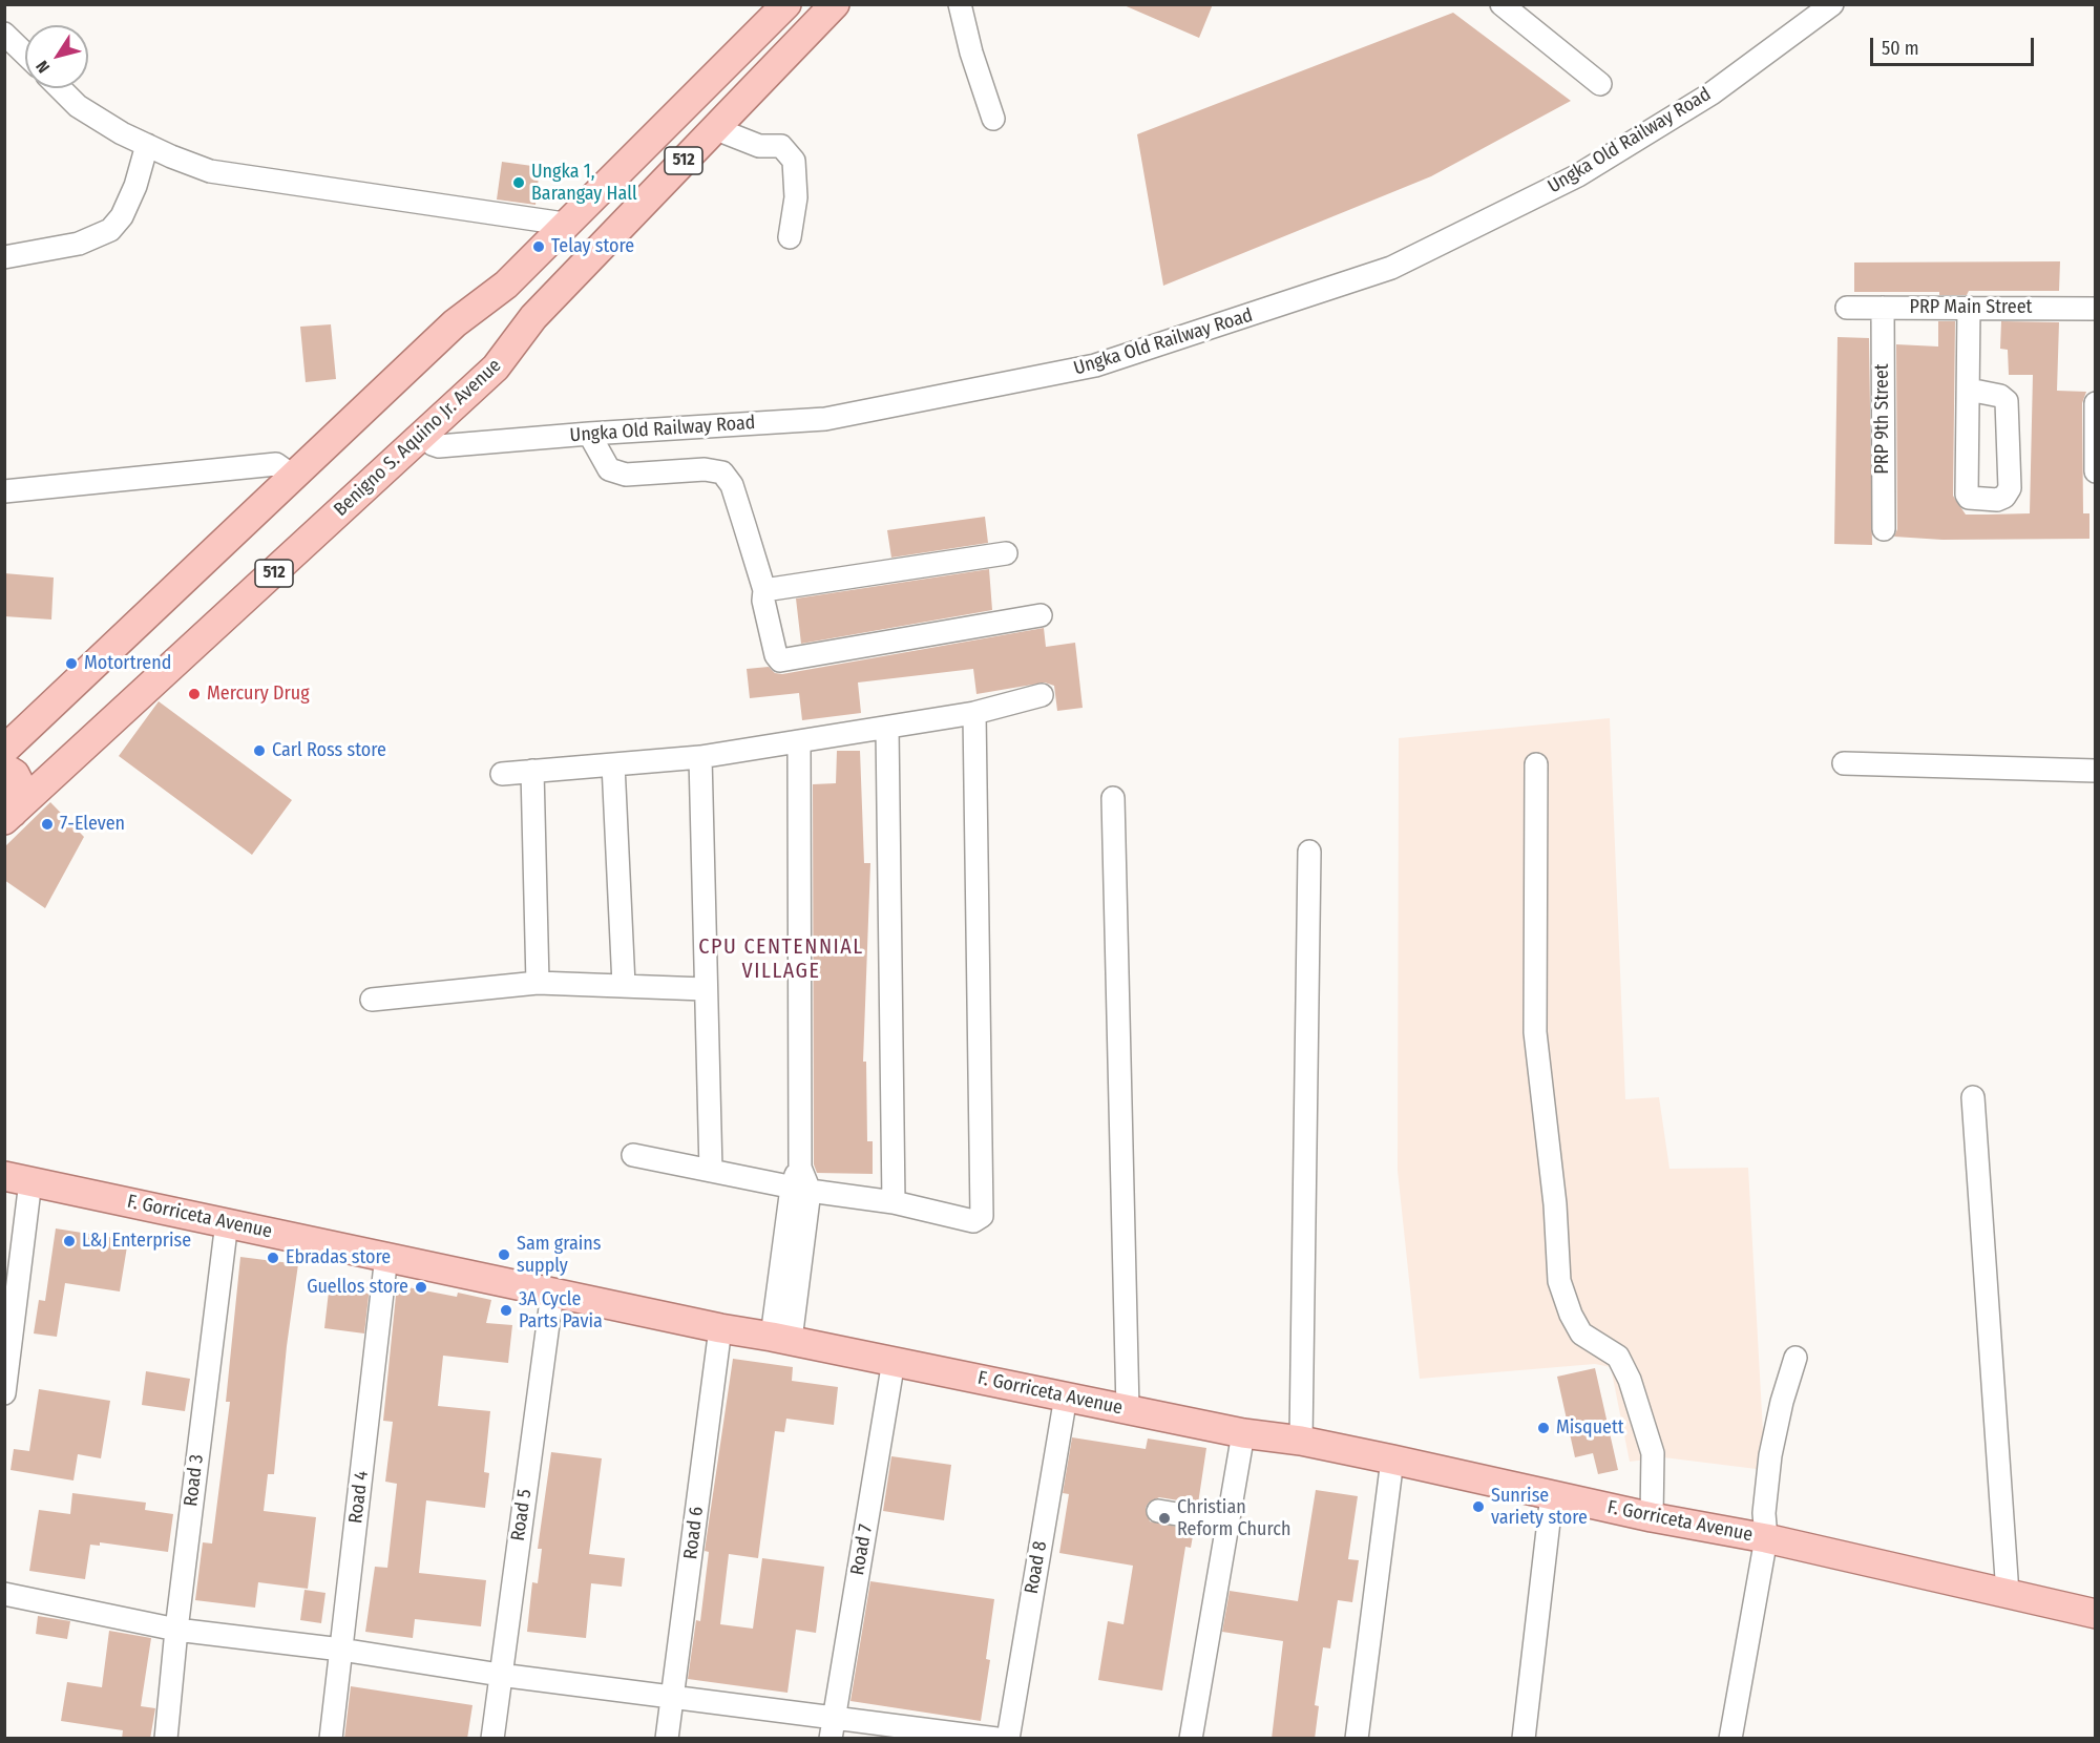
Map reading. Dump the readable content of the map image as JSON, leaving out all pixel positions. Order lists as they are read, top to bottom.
{
  "streets": {
    "main road": ["512", "Benigno S. Aquino Jr. Avenue", "F. Gorriceta Avenue"],
    "street": [
      "Ungka Old Railway Road",
      "PRP Main Street",
      "PRP 9th Street",
      "Road 3",
      "Road 4",
      "Road 5",
      "Road 6",
      "Road 7",
      "Road 8"
    ]
  },
  "crossings": [
    ["Ungka Old Railway Road", "Benigno S. Aquino Jr. Avenue"],
    ["PRP Main Street", "PRP 9th Street"],
    ["F. Gorriceta Avenue", "Road 3"],
    ["F. Gorriceta Avenue", "Road 4"],
    ["F. Gorriceta Avenue", "Road 5"],
    ["F. Gorriceta Avenue", "Road 6"],
    ["F. Gorriceta Avenue", "Road 7"],
    ["F. Gorriceta Avenue", "Road 8"]
  ],
  "districts": ["CPU CENTENNIAL VILLAGE"],
  "places": [
    "Ungka 1, Barangay Hall",
    "Telay store",
    "Motortrend",
    "Mercury Drug",
    "Carl Ross store",
    "7-Eleven",
    "L&J Enterprise",
    "Sam grains supply",
    "Ebradas store",
    "Guellos store",
    "3A Cycle Parts Pavia",
    "Misquett",
    "Sunrise variety store",
    "Christian Reform Church"
  ],
  "scale_bar": "50 m",
  "north": "bottom left"
}
